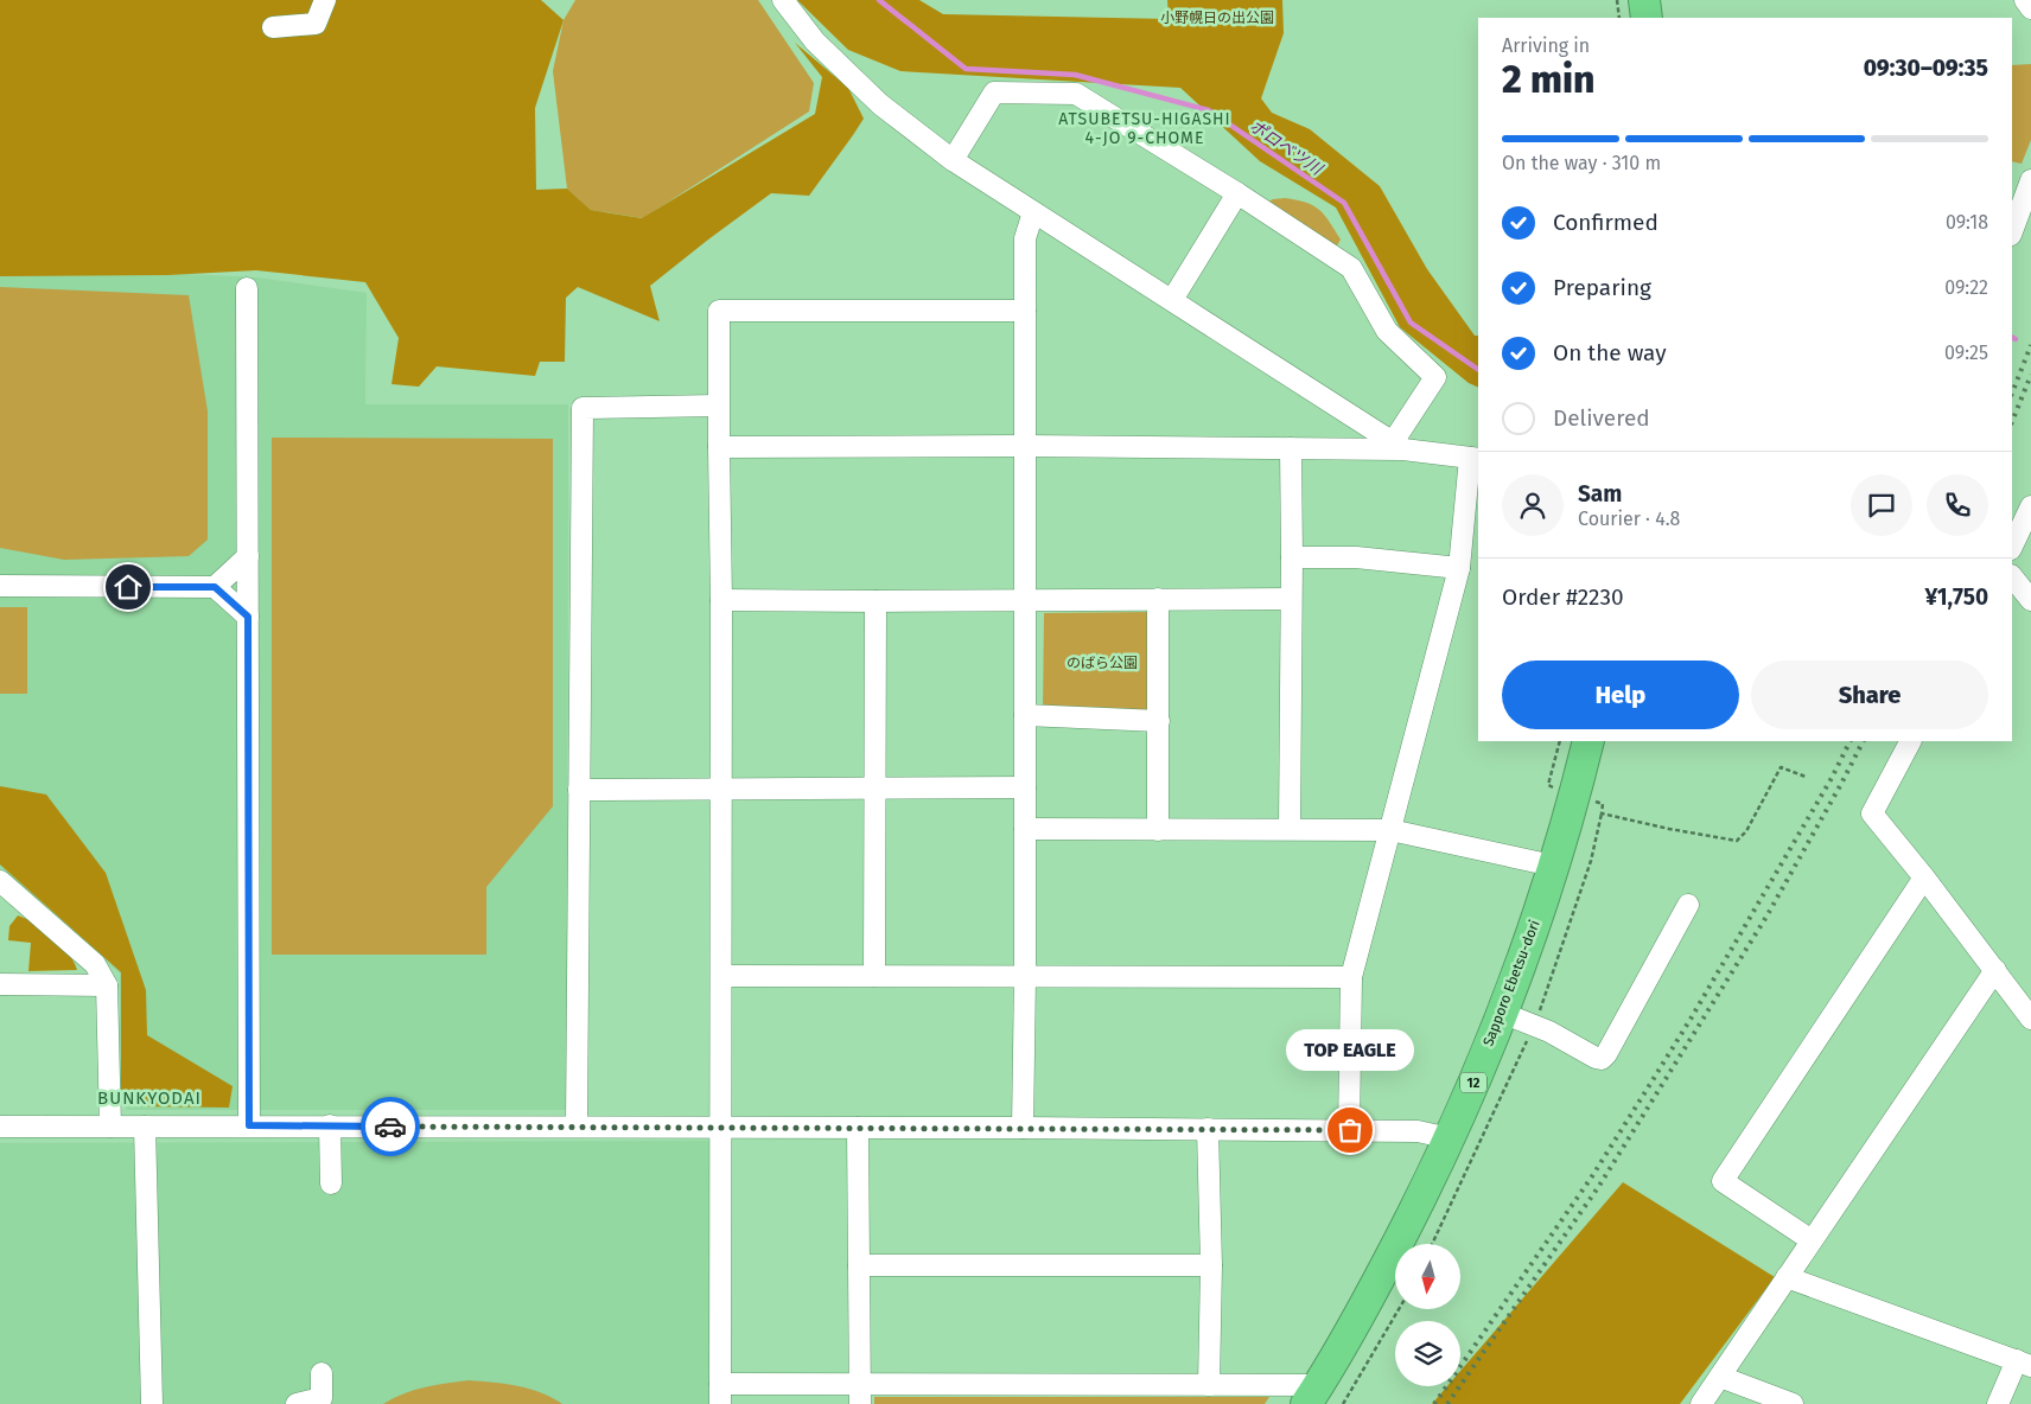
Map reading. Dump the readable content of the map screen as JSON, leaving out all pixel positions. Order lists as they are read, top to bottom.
{
  "streets": {
    "highway": ["Sapporo Ebetsu-dori", "12"]
  },
  "districts": ["ATSUBETSU-HIGASHI 4-JO 9-CHOME", "BUNKYODAI"],
  "water": ["ポロベツ川"],
  "parks": ["小野幌日の出公園", "のばら公園"],
  "places": ["TOP EAGLE"],
  "north": "bottom",
  "page": {
    "heading": ["2 min", "Arriving in", "09:30–09:35"],
    "panel": [
      "Sam",
      "Courier · 4.8",
      "Order #2230",
      "¥1,750"
    ],
    "bar": "On the way · 310 m",
    "list": [
      ["Confirmed", "09:18"],
      ["Preparing", "09:22"],
      ["On the way", "09:25"],
      "Delivered"
    ],
    "buttons": ["Help", "Share"],
    "bubble": "TOP EAGLE"
  }
}
